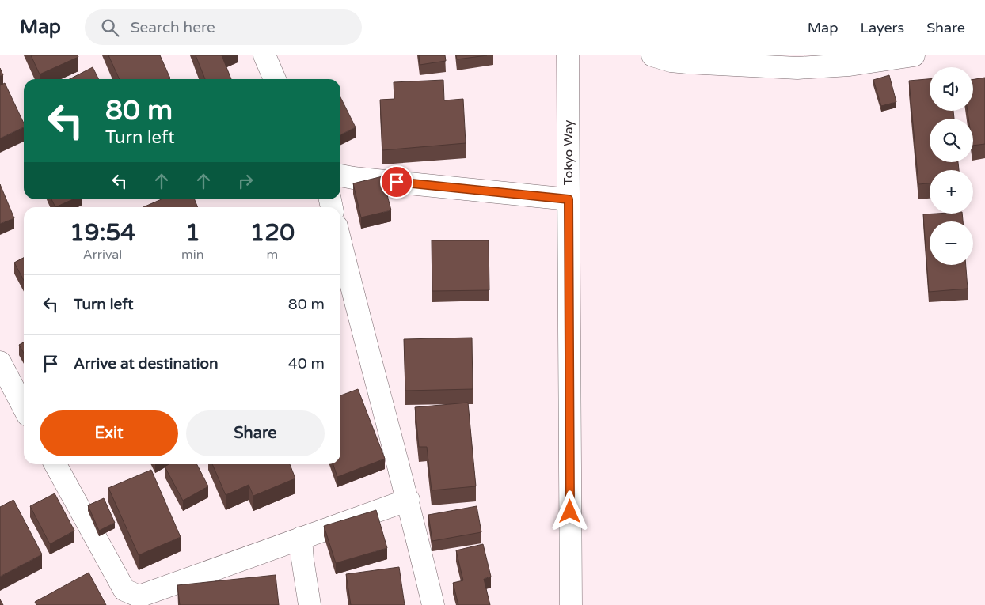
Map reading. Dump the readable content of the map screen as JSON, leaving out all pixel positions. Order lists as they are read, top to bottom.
{
  "streets": {
    "street": ["Tokyo Way"]
  },
  "page": {
    "header": "Map",
    "search": "Search here",
    "nav": ["Map", "Layers", "Share"],
    "map_buttons": ["+", "−"],
    "turn": ["80 m", "Turn left"],
    "eta": [
      "19:54",
      "Arrival",
      "1",
      "min",
      "120",
      "m"
    ],
    "list": [
      {
        "name": "Turn left",
        "value": "80 m"
      },
      {
        "name": "Arrive at destination",
        "value": "40 m"
      }
    ],
    "buttons": ["Exit", "Share"]
  }
}
